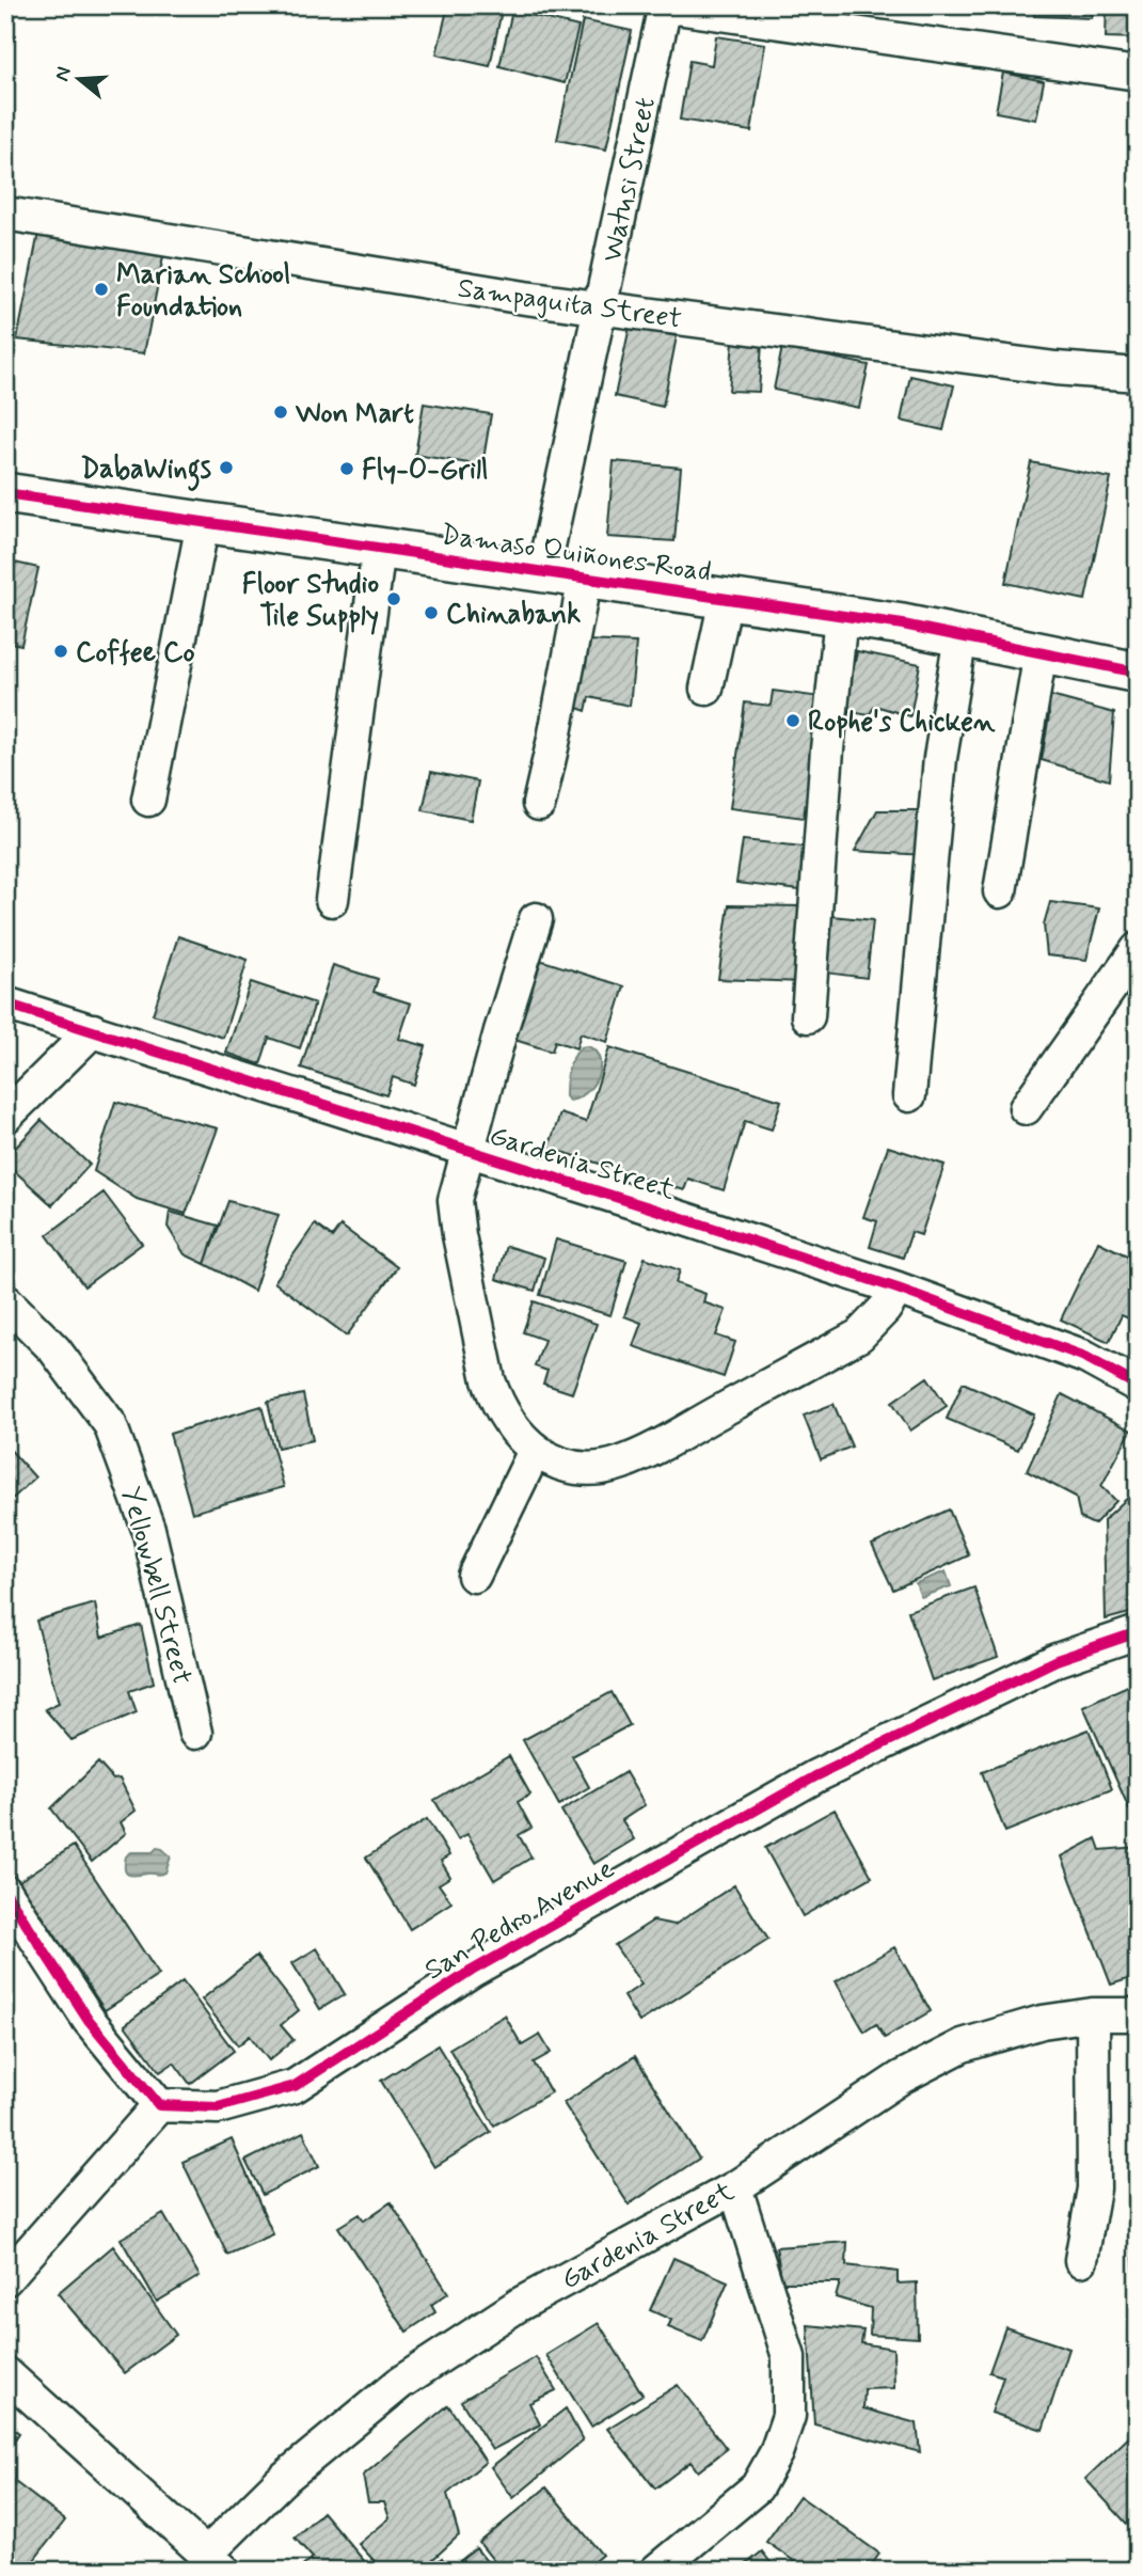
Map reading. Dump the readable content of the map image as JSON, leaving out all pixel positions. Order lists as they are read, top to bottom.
{
  "streets": {
    "main road": ["Damaso Quiñones Road"],
    "street": [
      "Watusi Street",
      "Sampaguita Street",
      "Gardenia Street",
      "Yellowbell Street",
      "San Pedro Avenue"
    ]
  },
  "crossings": [
    ["Watusi Street", "Sampaguita Street"],
    ["Watusi Street", "Damaso Quiñones Road"]
  ],
  "places": [
    "Marian School Foundation",
    "Won Mart",
    "DabaWings",
    "Fly-O-Grill",
    "Floor Studio Tile Supply",
    "Chinabank",
    "Coffee Co",
    "Rophe's Chicken"
  ],
  "north": "left"
}
